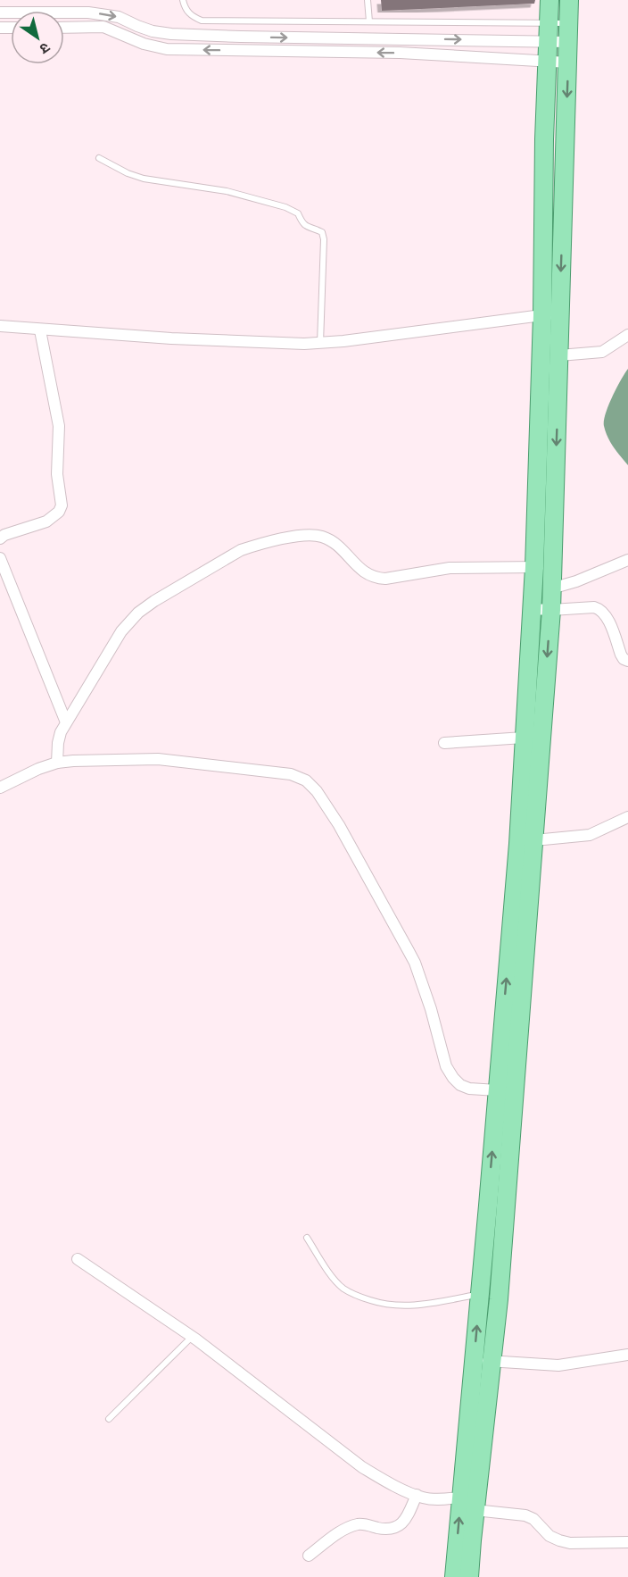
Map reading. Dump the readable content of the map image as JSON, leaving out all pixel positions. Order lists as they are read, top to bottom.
{
  "north": "bottom right"
}
